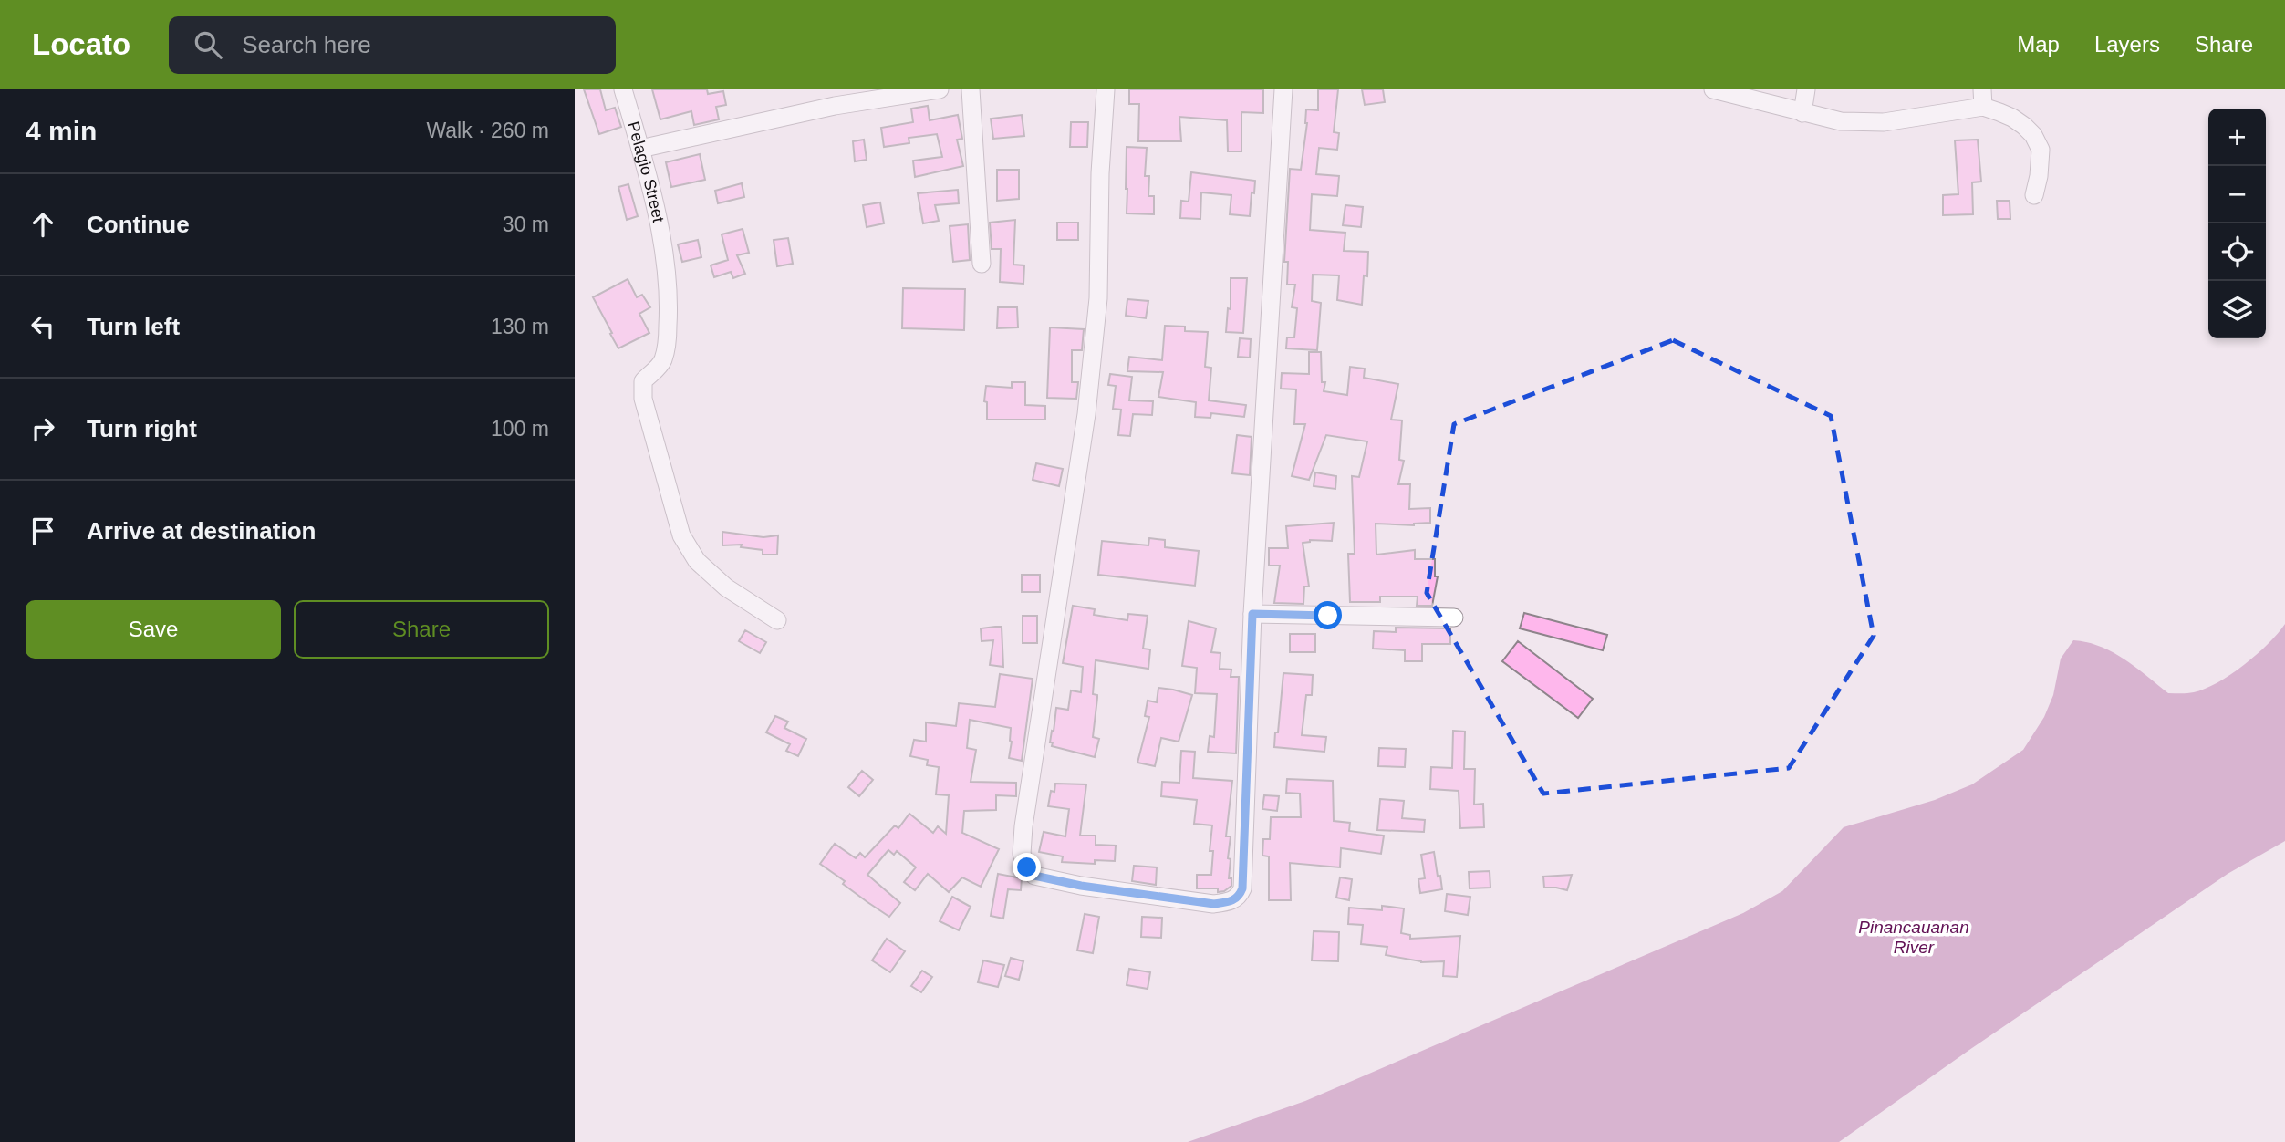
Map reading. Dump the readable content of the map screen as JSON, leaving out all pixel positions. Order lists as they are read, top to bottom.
{
  "streets": {
    "street": ["Pelagio Street"]
  },
  "water": ["Pinancauanan River"],
  "page": {
    "header": "Locato",
    "search": "Search here",
    "nav": ["Map", "Layers", "Share"],
    "heading": ["4 min", "Walk · 260 m"],
    "map_buttons": ["+", "−"],
    "list": [
      ["Continue", "30 m"],
      ["Turn left", "130 m"],
      ["Turn right", "100 m"],
      "Arrive at destination"
    ],
    "buttons": ["Save", "Share"]
  }
}
